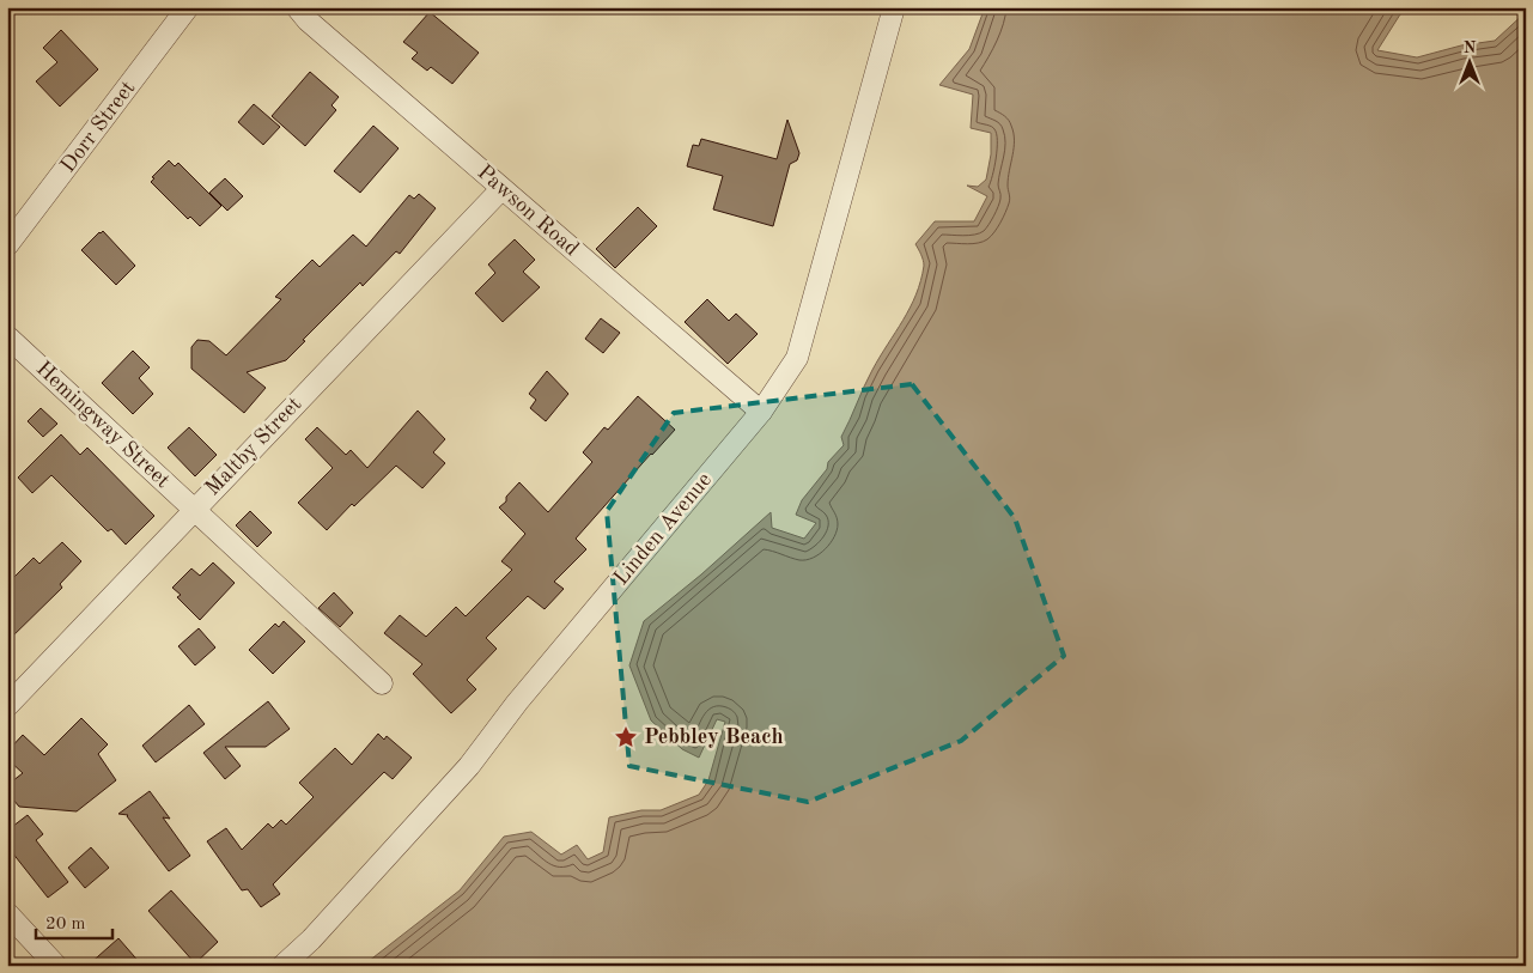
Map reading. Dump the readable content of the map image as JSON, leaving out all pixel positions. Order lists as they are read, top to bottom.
{
  "streets": {
    "street": [
      "Dorr Street",
      "Pawson Road",
      "Hemingway Street",
      "Maltby Street",
      "Linden Avenue"
    ]
  },
  "crossings": [
    ["Pawson Road", "Maltby Street"],
    ["Pawson Road", "Linden Avenue"],
    ["Hemingway Street", "Maltby Street"]
  ],
  "places": {
    "place": ["Pebbley Beach"]
  },
  "scale_bar": "20 m",
  "north": "top"
}
